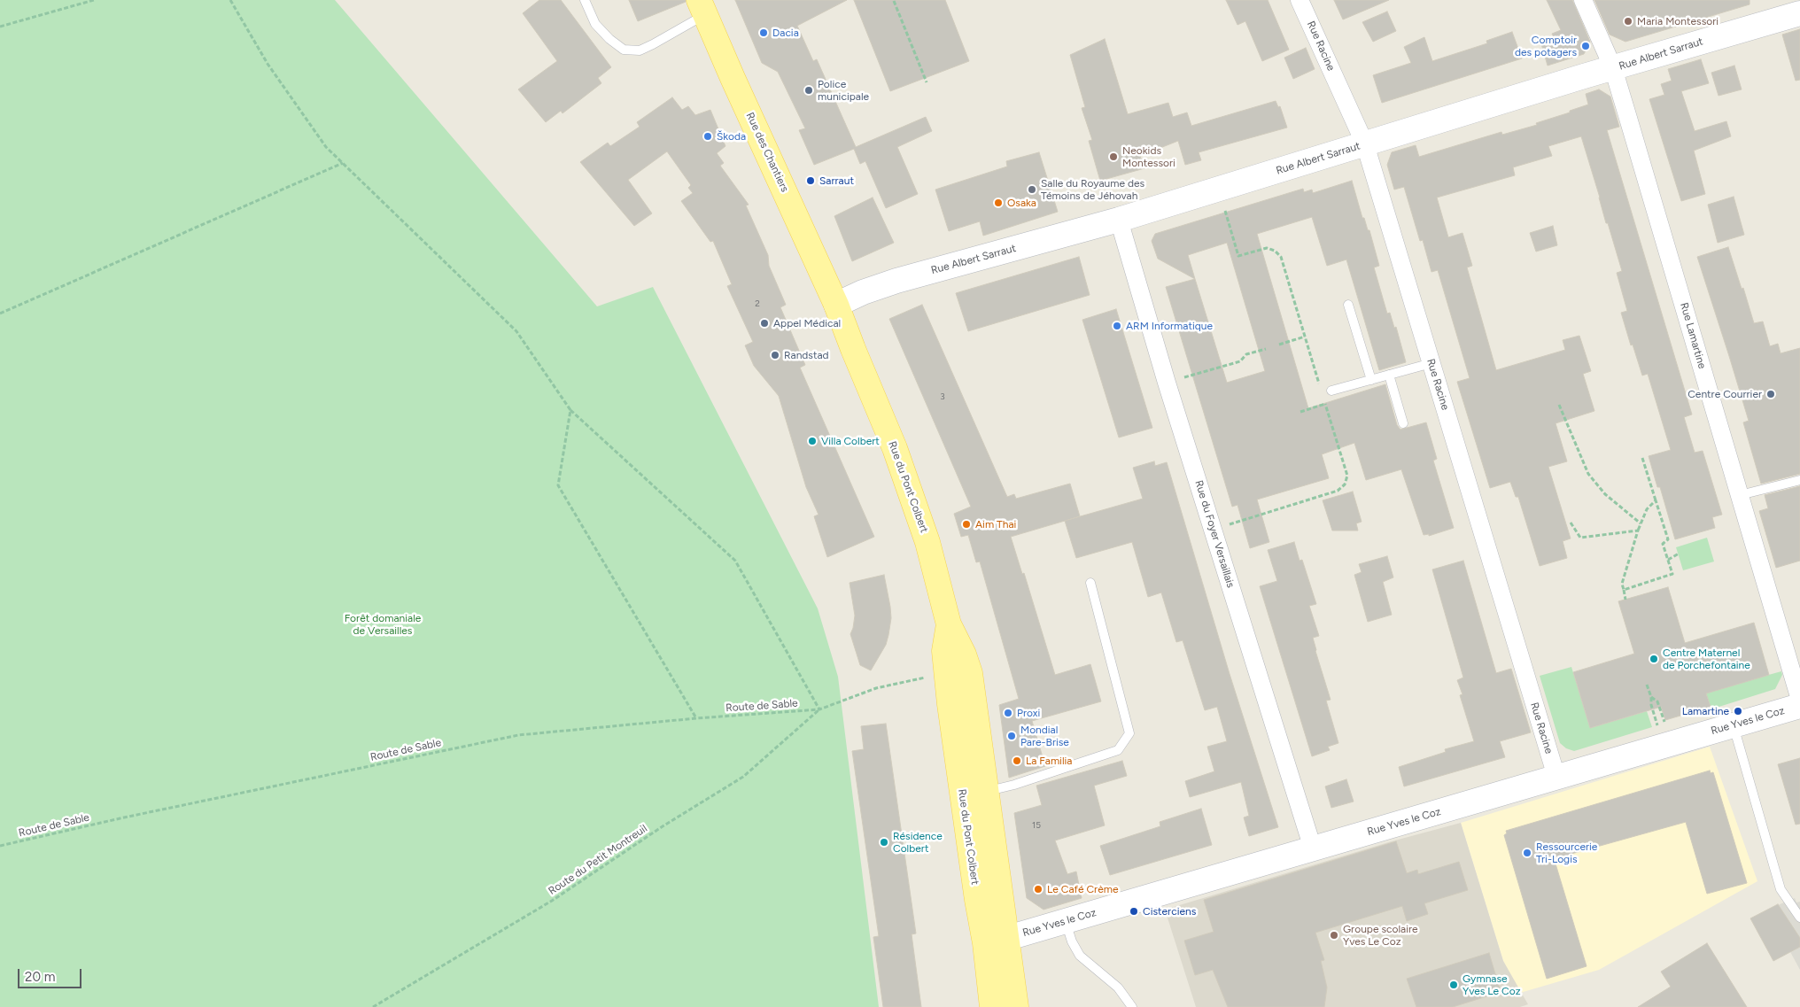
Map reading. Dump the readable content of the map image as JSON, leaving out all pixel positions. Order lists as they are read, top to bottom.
{
  "streets": {
    "main road": [
      "Rue Albert Sarraut",
      "Rue des Chantiers",
      "Rue du Pont Colbert",
      "Rue Yves le Coz"
    ],
    "street": ["Rue Racine", "Rue Lamartine", "Rue du Foyer Versaillais"],
    "path": ["Route de Sable", "Route du Petit Montreuil"]
  },
  "crossings": [
    ["Rue Racine", "Rue Albert Sarraut"],
    ["Rue Racine", "Rue Yves le Coz"],
    ["Rue Albert Sarraut", "Rue des Chantiers"],
    ["Rue Albert Sarraut", "Rue Lamartine"],
    ["Rue Albert Sarraut", "Rue du Pont Colbert"],
    ["Rue Albert Sarraut", "Rue du Foyer Versaillais"],
    ["Rue des Chantiers", "Rue du Pont Colbert"],
    ["Rue du Pont Colbert", "Rue Yves le Coz"],
    ["Rue du Foyer Versaillais", "Rue Yves le Coz"],
    ["Route de Sable", "Route du Petit Montreuil"]
  ],
  "parks": ["Forêt domaniale de Versailles"],
  "places": [
    "Maria Montessori",
    "Dacia",
    "Comptoir des potagers",
    "Police municipale",
    "Škoda",
    "Neokids Montessori",
    "Sarraut",
    "Salle du Royaume des Témoins de Jéhovah",
    "Osaka",
    "Appel Médical",
    "ARM Informatique",
    "Randstad",
    "Centre Courrier",
    "Villa Colbert",
    "Aim Thai",
    "Centre Maternel de Porchefontaine",
    "Lamartine",
    "Proxi",
    "Mondial Pare-Brise",
    "La Familia",
    "Résidence Colbert",
    "Ressourcerie Tri-Logis",
    "Le Café Crème",
    "Cisterciens",
    "Groupe scolaire Yves Le Coz",
    "Gymnase Yves Le Coz"
  ],
  "house_numbers": ["2", "3", "15"],
  "scale_bar": "20 m"
}
